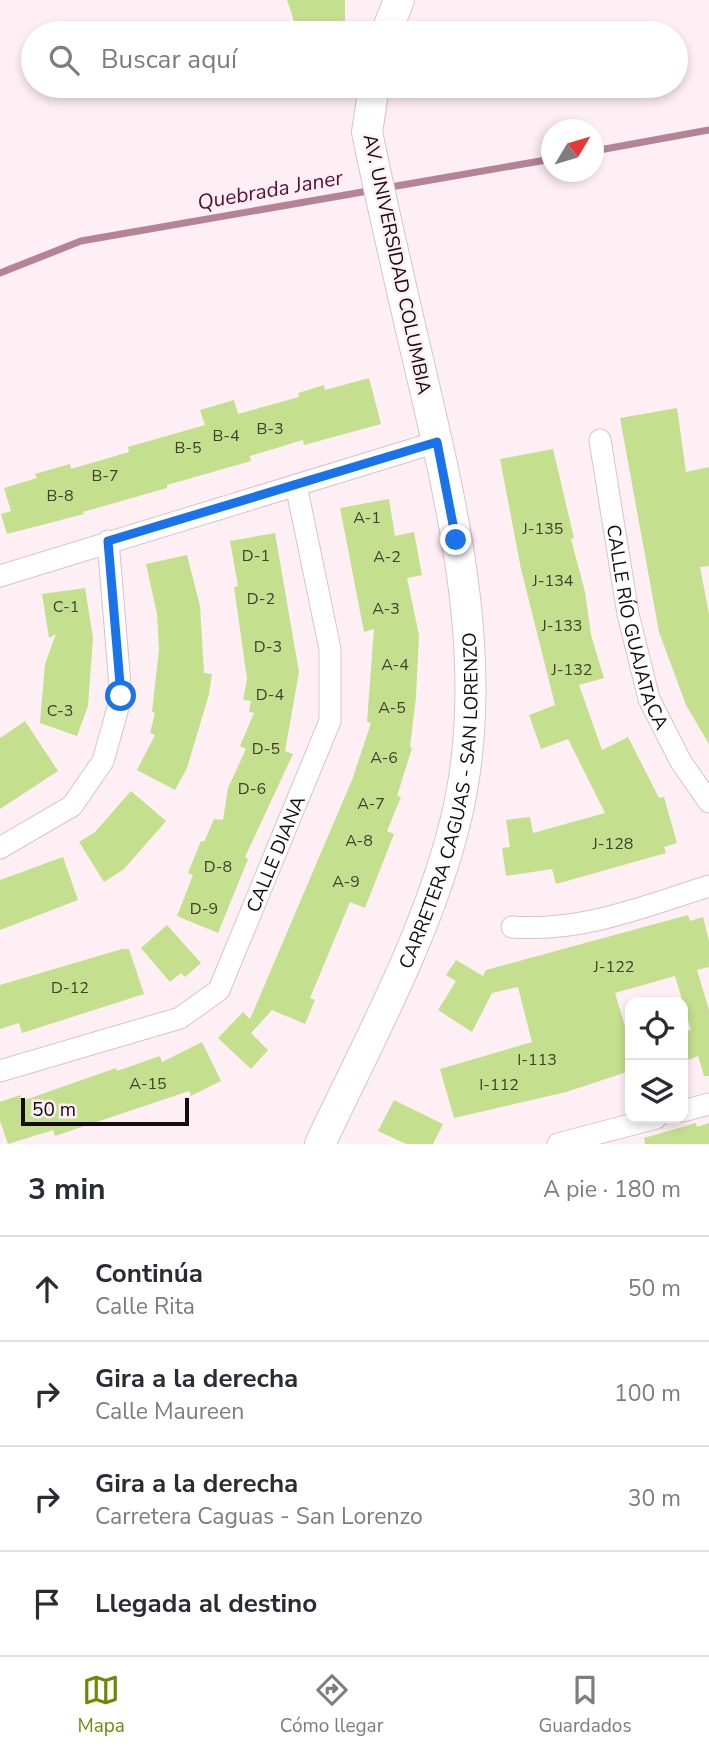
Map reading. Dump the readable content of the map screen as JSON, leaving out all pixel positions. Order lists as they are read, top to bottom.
{
  "streets": {
    "main road": ["AV. UNIVERSIDAD COLUMBIA", "CARRETERA CAGUAS - SAN LORENZO"],
    "street": ["CALLE RÍO GUAJATACA", "CALLE DIANA"]
  },
  "crossings": [
    ["AV. UNIVERSIDAD COLUMBIA", "CARRETERA CAGUAS - SAN LORENZO"]
  ],
  "water": ["Quebrada Janer"],
  "house_numbers": [
    "B-3",
    "B-4",
    "B-5",
    "B-7",
    "B-8",
    "A-1",
    "J-135",
    "D-1",
    "A-2",
    "J-134",
    "D-2",
    "C-1",
    "A-3",
    "J-133",
    "D-3",
    "A-4",
    "J-132",
    "D-4",
    "A-5",
    "C-3",
    "D-5",
    "A-6",
    "D-6",
    "A-7",
    "A-8",
    "J-128",
    "D-8",
    "A-9",
    "D-9",
    "J-122",
    "D-12",
    "I-113",
    "A-15",
    "I-112"
  ],
  "scale_bar": "50 m",
  "north": "top right",
  "page": {
    "search": "Buscar aquí",
    "scale": "50 m",
    "heading": ["3 min", "A pie · 180 m"],
    "list": [
      ["Continúa", "Calle Rita", "50 m"],
      ["Gira a la derecha", "Calle Maureen", "100 m"],
      ["Gira a la derecha", "Carretera Caguas - San Lorenzo", "30 m"],
      "Llegada al destino"
    ],
    "nav": ["Mapa", "Cómo llegar", "Guardados"]
  }
}
